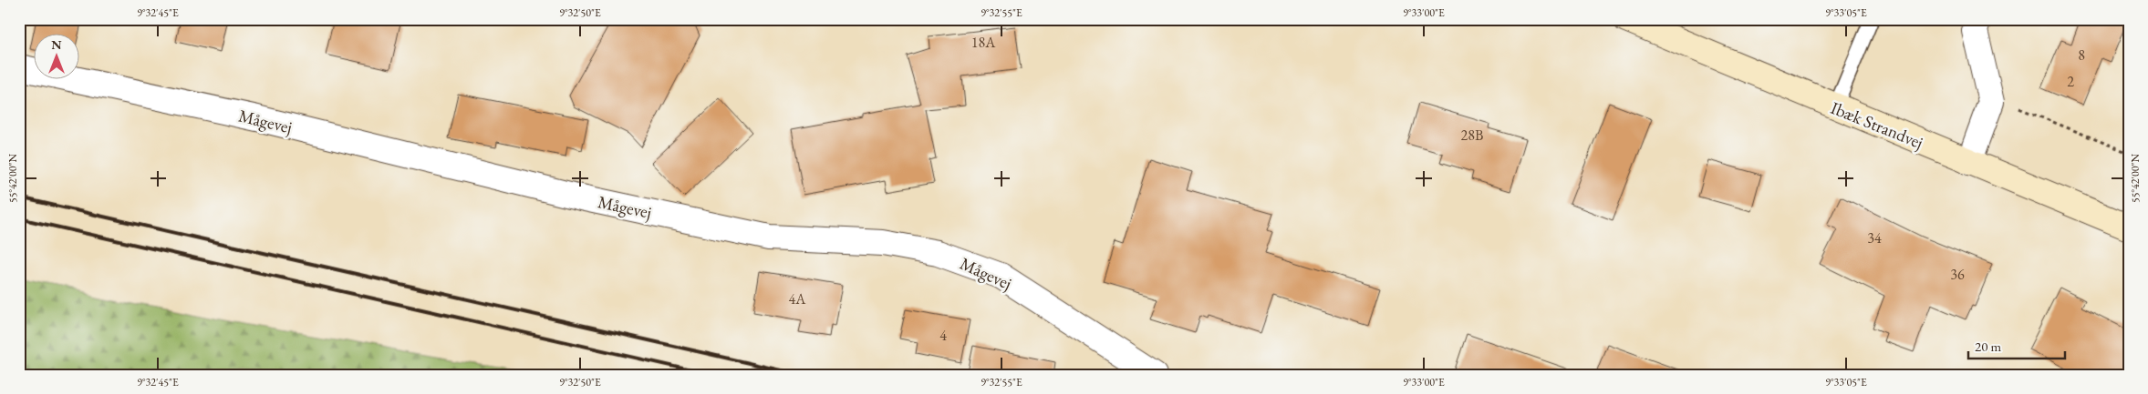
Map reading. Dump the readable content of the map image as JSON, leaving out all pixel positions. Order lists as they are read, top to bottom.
{
  "streets": {
    "street": ["Mågevej", "Ibæk Strandvej"]
  },
  "house_numbers": [
    "18A",
    "8",
    "2",
    "28B",
    "34",
    "36",
    "4A",
    "4"
  ],
  "scale_bar": "20 m",
  "north": "top",
  "coordinates": [
    "9°32'45\"E",
    "9°32'50\"E",
    "9°32'55\"E",
    "9°33'00\"E",
    "9°33'05\"E",
    "55°42'00\"N"
  ]
}
